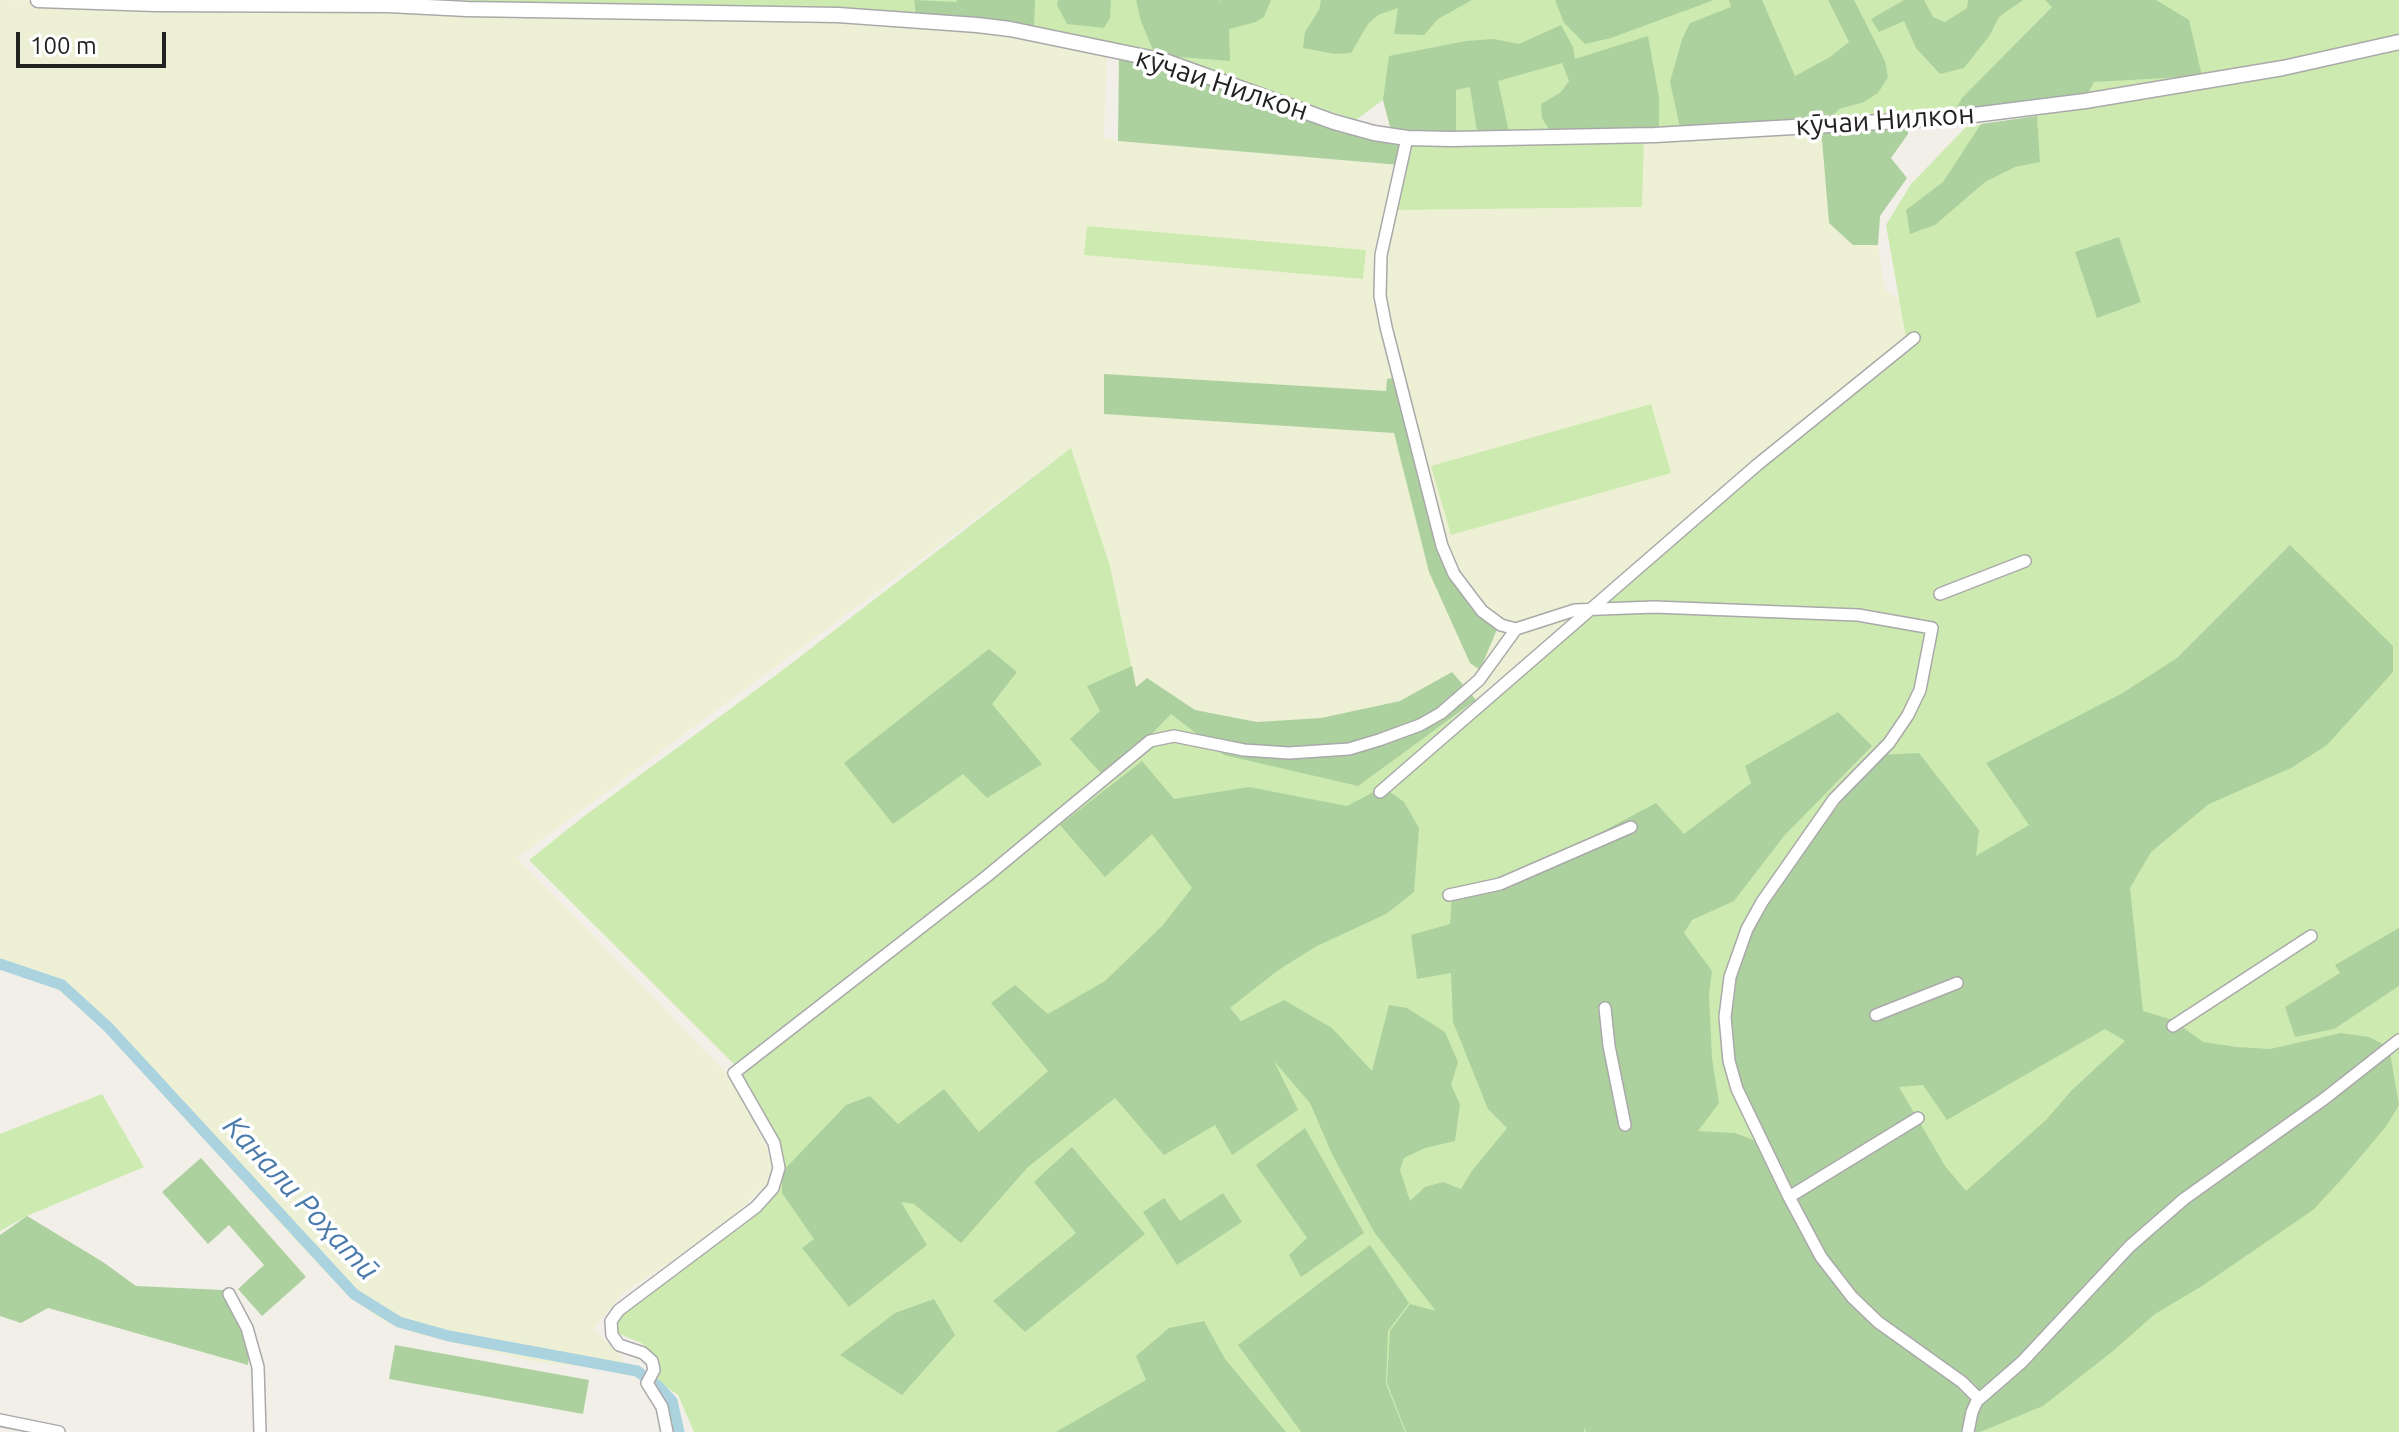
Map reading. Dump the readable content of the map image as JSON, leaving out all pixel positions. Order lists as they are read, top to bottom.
{
  "streets": {
    "street": ["кӯчаи Нилкон"]
  },
  "water": ["Канали Роҳатӣ"],
  "scale_bar": "100 m"
}
